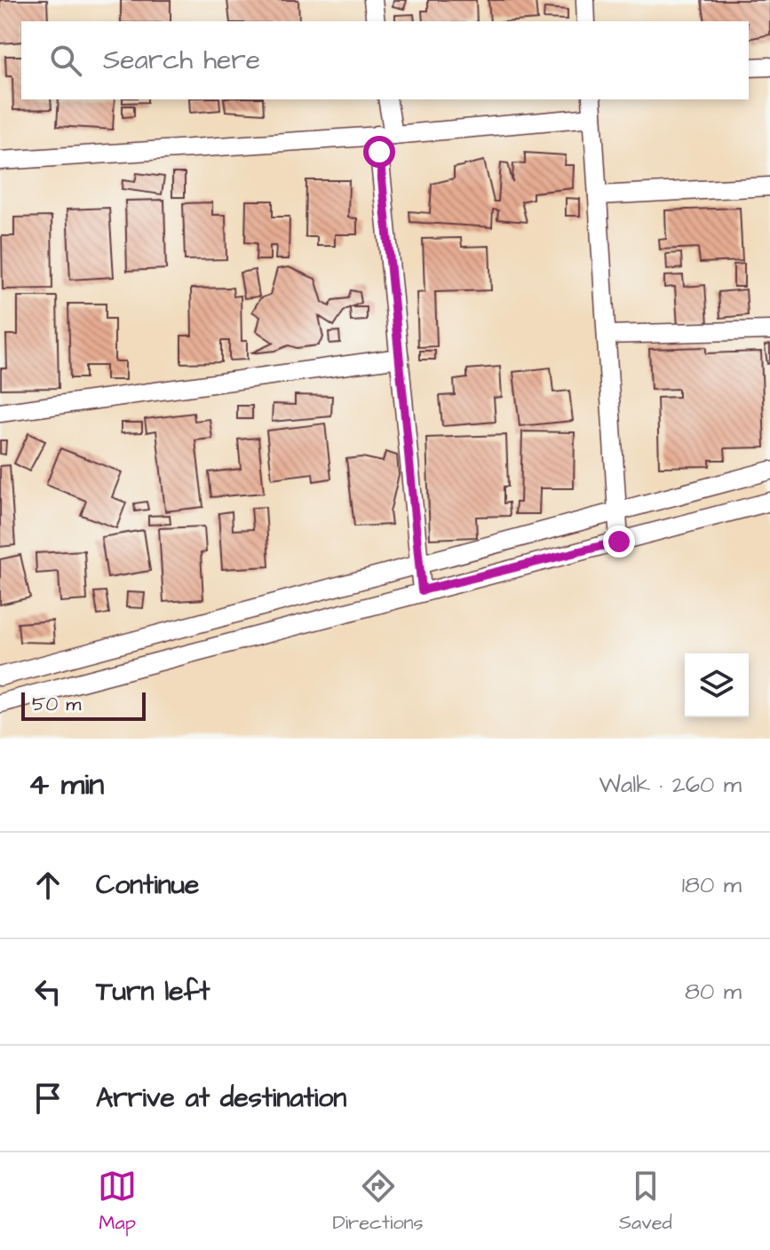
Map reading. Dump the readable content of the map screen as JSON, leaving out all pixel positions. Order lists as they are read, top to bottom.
{
  "scale_bar": "50 m",
  "page": {
    "search": "Search here",
    "scale": "50 m",
    "heading": ["4 min", "Walk · 260 m"],
    "list": [
      ["Continue", "180 m"],
      ["Turn left", "80 m"],
      "Arrive at destination"
    ],
    "nav": ["Map", "Directions", "Saved"]
  }
}
